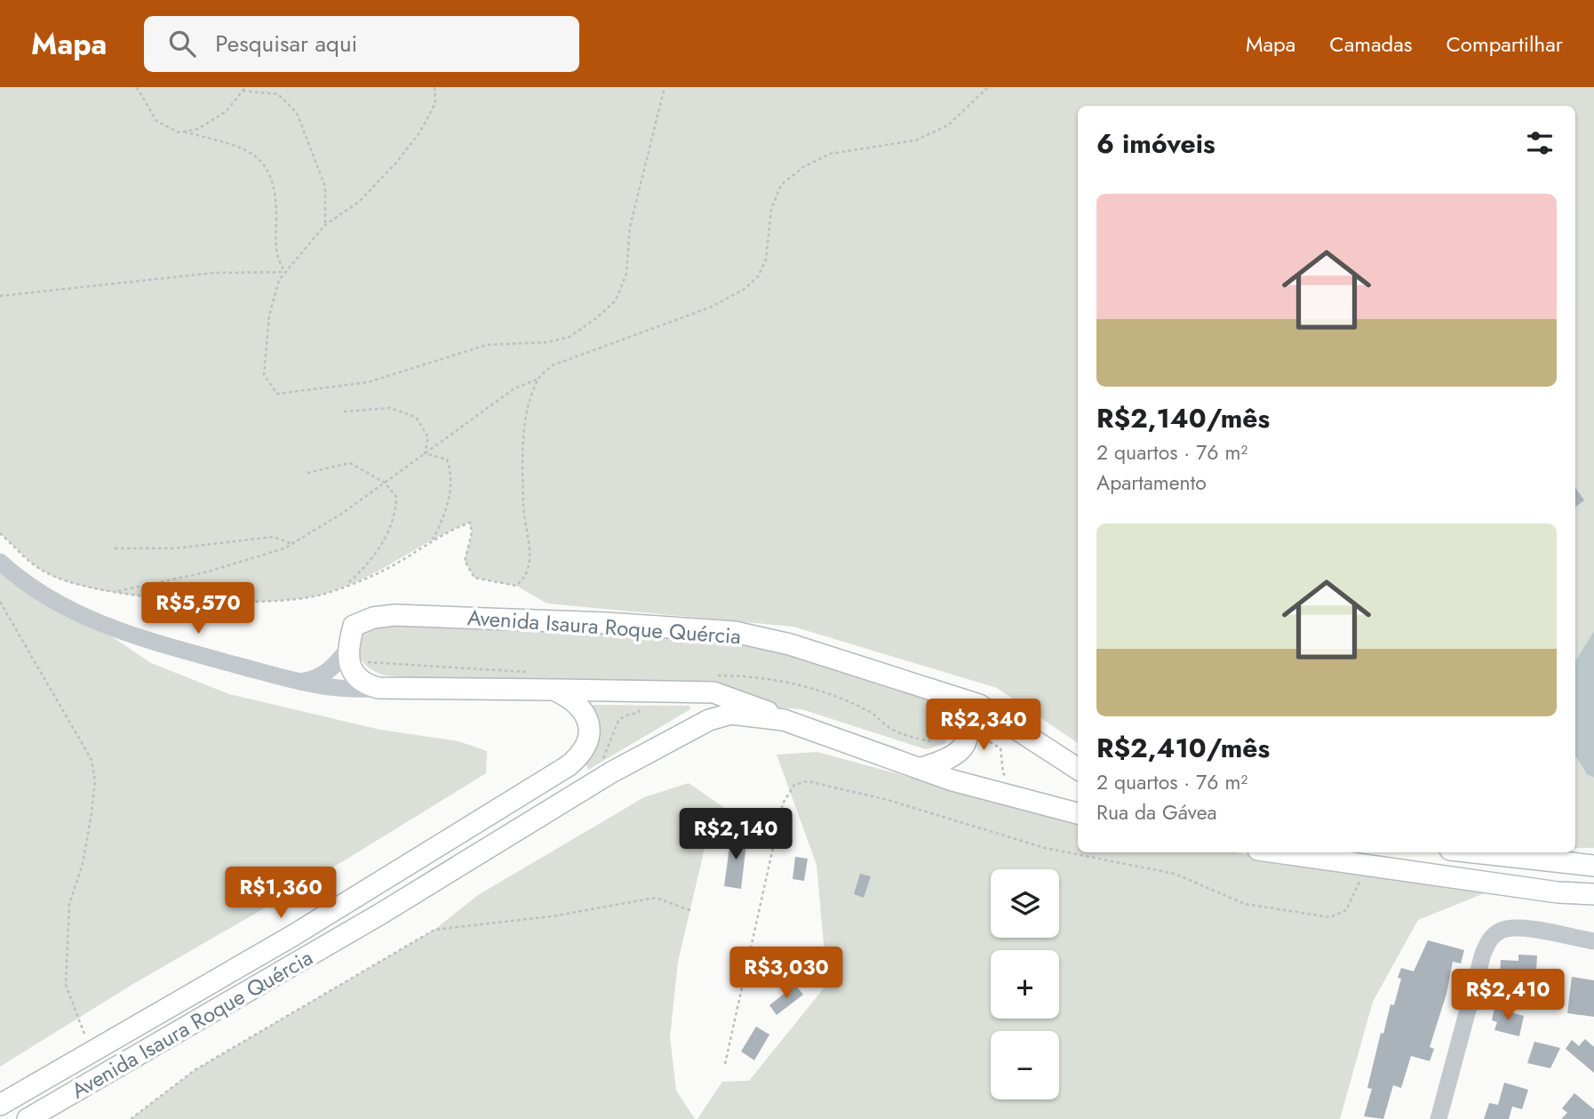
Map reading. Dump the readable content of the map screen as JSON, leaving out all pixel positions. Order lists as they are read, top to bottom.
{
  "streets": {
    "main road": ["Avenida Isaura Roque Quércia"]
  },
  "page": {
    "header": "Mapa",
    "search": "Pesquisar aqui",
    "nav": ["Mapa", "Camadas", "Compartilhar"],
    "heading": "6 imóveis",
    "list": [
      {
        "name": "R$2,140/mês",
        "note": "2 quartos · 76 m² · Apartamento"
      },
      {
        "name": "R$2,410/mês",
        "note": "2 quartos · 76 m² · Rua da Gávea"
      }
    ],
    "price": [
      "R$5,570",
      "R$2,340",
      "R$2,140",
      "R$1,360",
      "R$3,030",
      "R$2,410"
    ],
    "map_buttons": ["+", "−"]
  }
}
